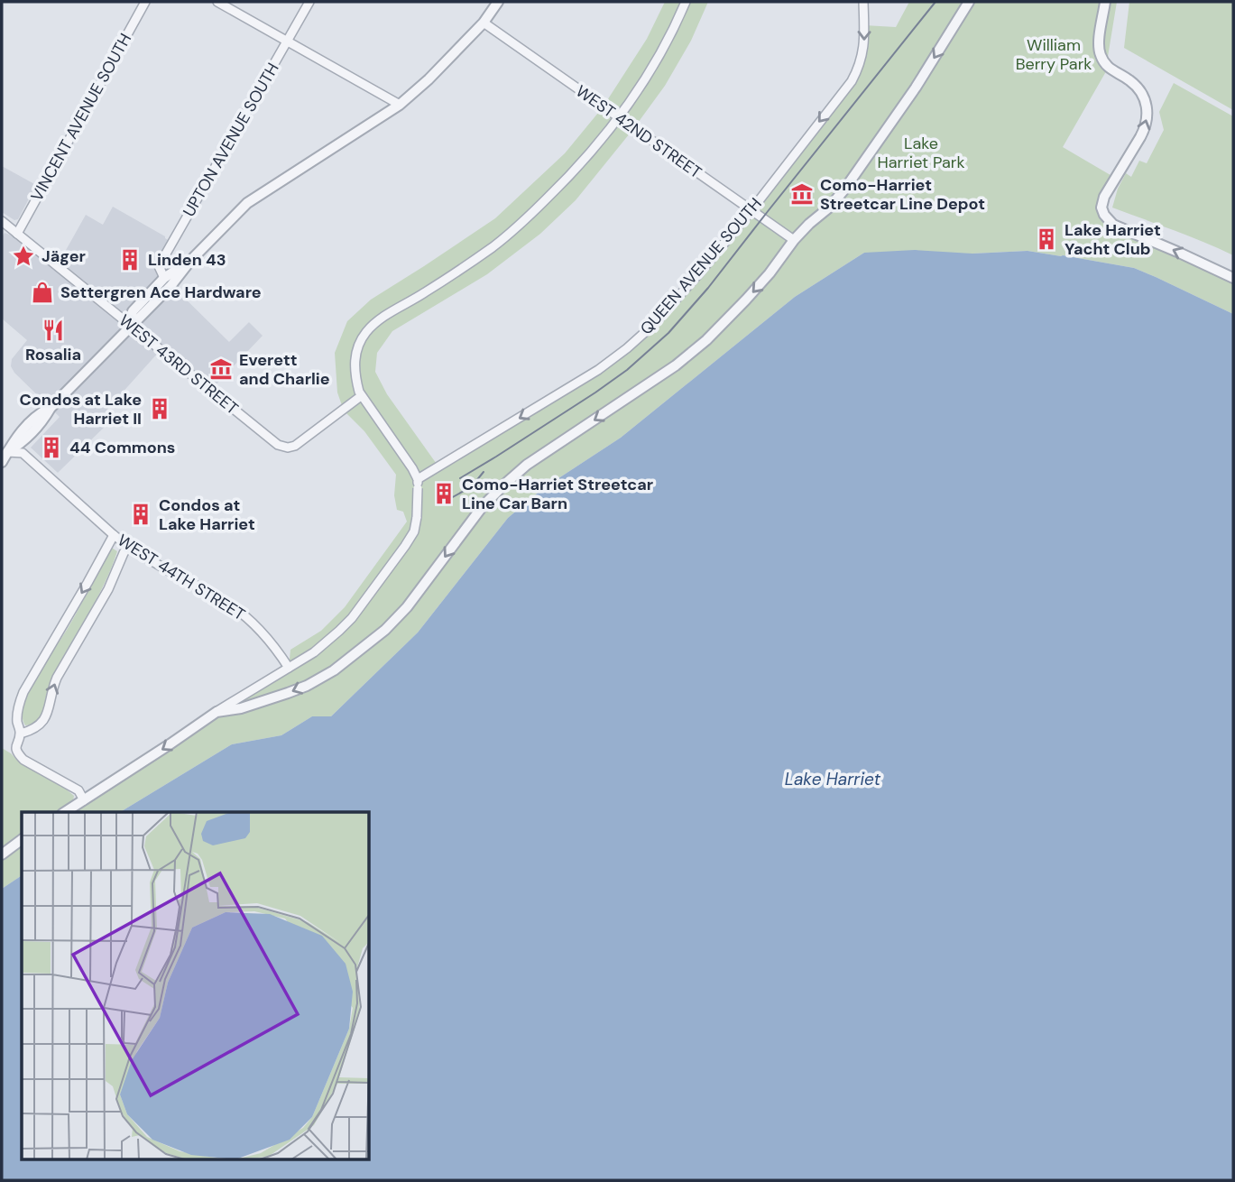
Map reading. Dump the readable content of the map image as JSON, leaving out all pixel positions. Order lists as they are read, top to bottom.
{
  "streets": {
    "street": [
      "VINCENT AVENUE SOUTH",
      "WEST 42ND STREET",
      "UPTON AVENUE SOUTH",
      "QUEEN AVENUE SOUTH",
      "WEST 43RD STREET",
      "WEST 44TH STREET"
    ]
  },
  "crossings": [
    ["VINCENT AVENUE SOUTH", "WEST 43RD STREET"],
    ["WEST 42ND STREET", "QUEEN AVENUE SOUTH"]
  ],
  "water": ["Lake Harriet"],
  "parks": ["William Berry Park", "Lake Harriet Park"],
  "places": {
    "museum": ["Como-Harriet Streetcar Line Depot", "Everett and Charlie"],
    "building": [
      "Lake Harriet Yacht Club",
      "Linden 43",
      "Condos at Lake Harriet II",
      "44 Commons",
      "Como-Harriet Streetcar Line Car Barn",
      "Condos at Lake Harriet"
    ],
    "place": ["Jäger"],
    "shop": ["Settergren Ace Hardware"],
    "restaurant": ["Rosalia"]
  }
}
